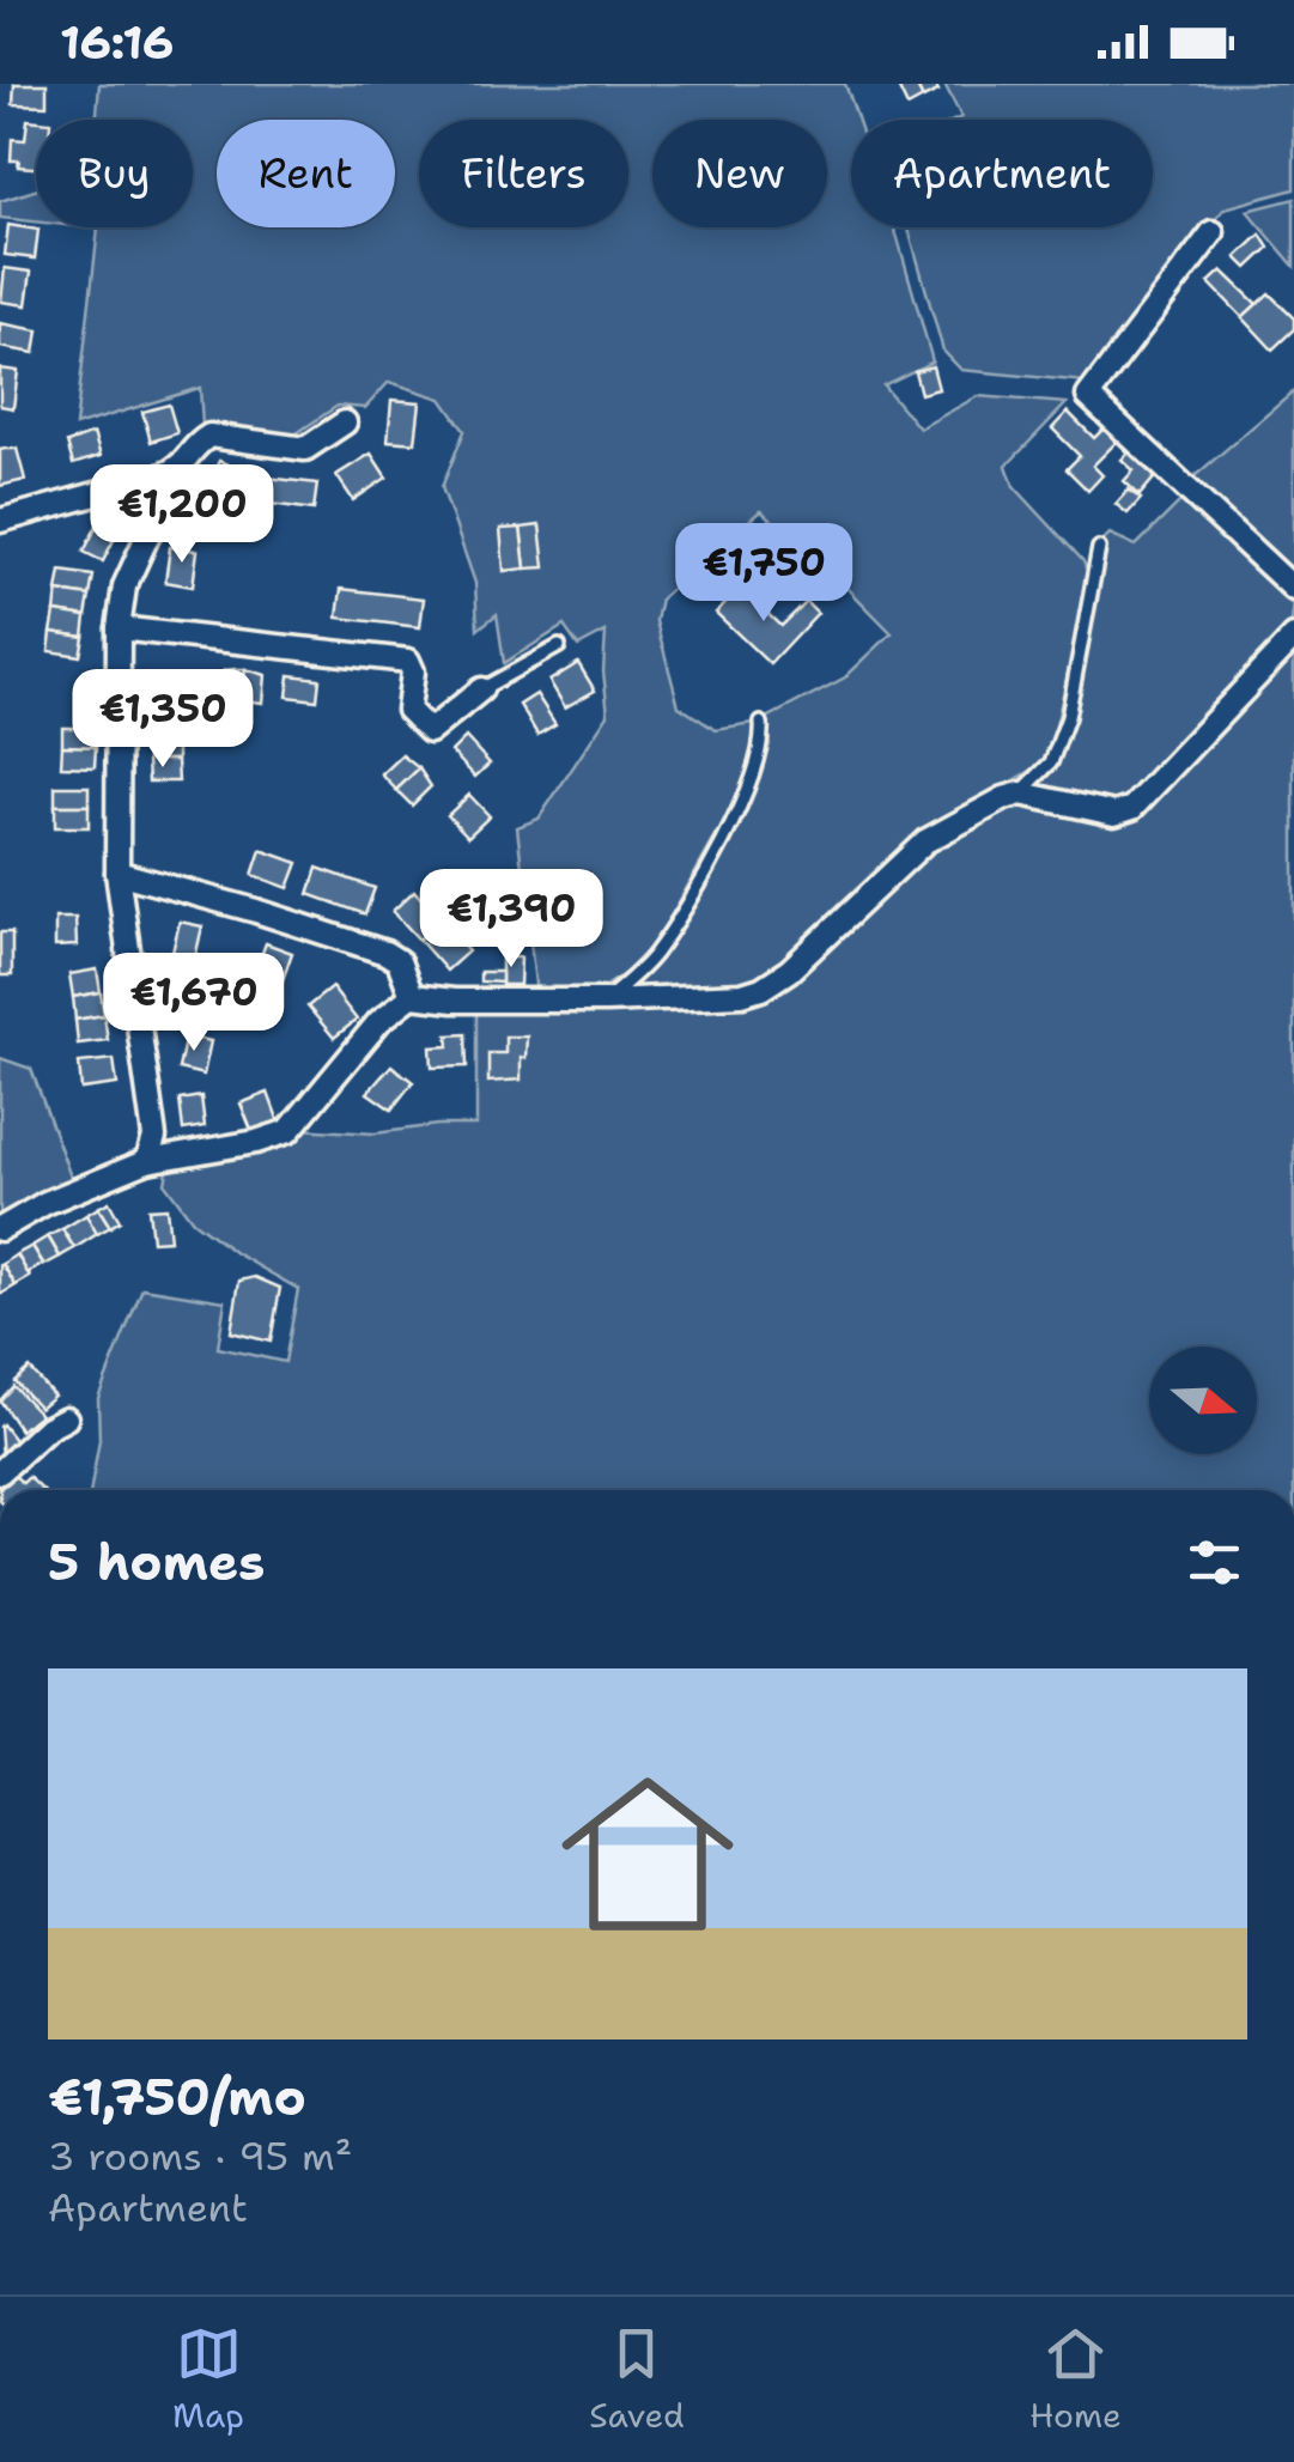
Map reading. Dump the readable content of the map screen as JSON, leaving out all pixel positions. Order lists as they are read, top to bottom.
{
  "north": "right",
  "page": {
    "status": "16:16",
    "chip": [
      "Buy",
      "Rent",
      "Filters",
      "New",
      "Apartment"
    ],
    "price": [
      "€1,200",
      "€1,750",
      "€1,350",
      "€1,390",
      "€1,670"
    ],
    "heading": "5 homes",
    "list": [
      {
        "name": "€1,750/mo",
        "note": "3 rooms · 95 m² · Apartment"
      }
    ],
    "tabs": ["Map", "Saved", "Home"]
  }
}
